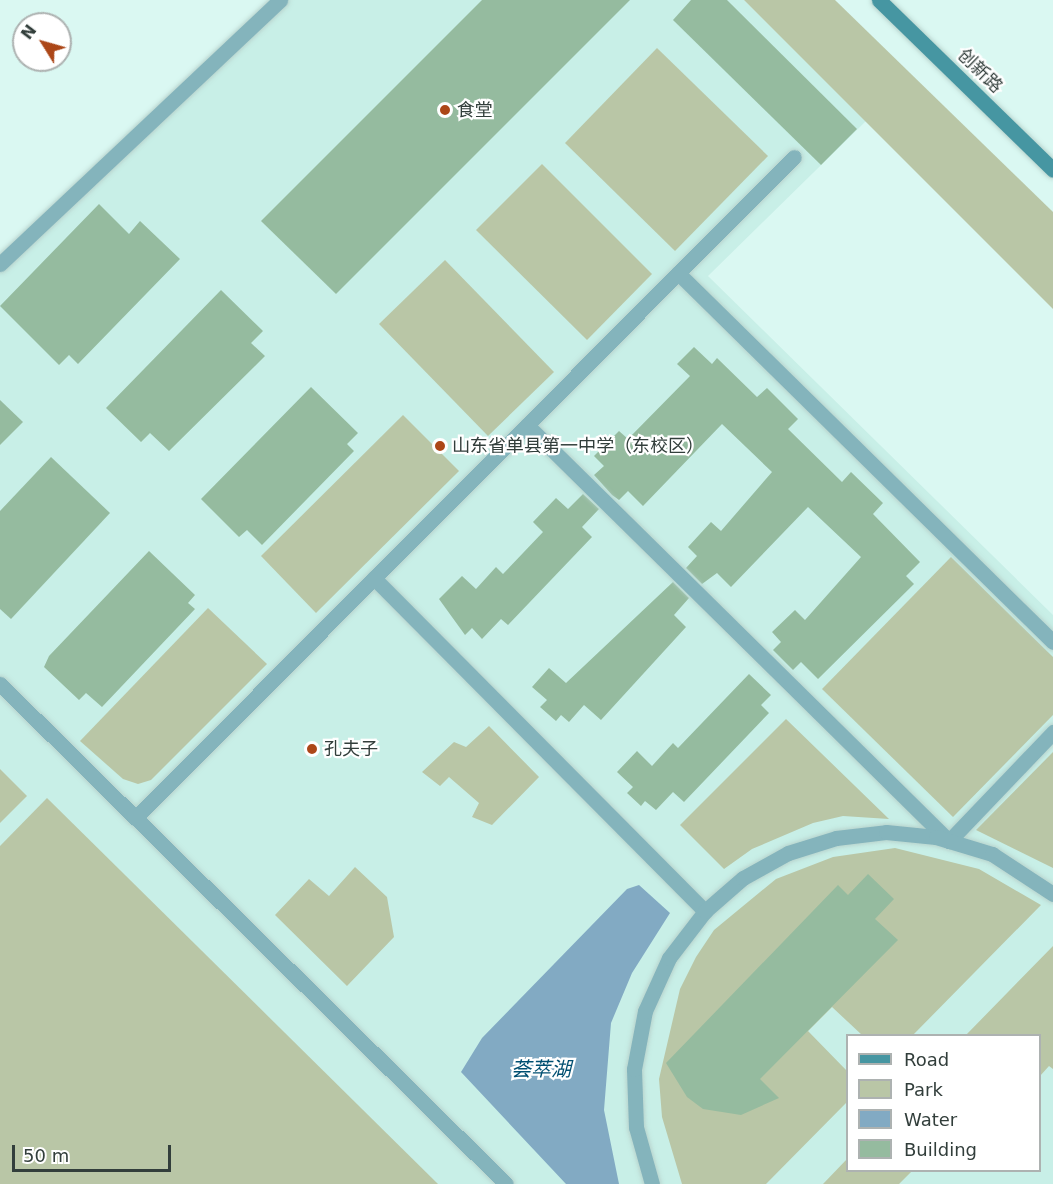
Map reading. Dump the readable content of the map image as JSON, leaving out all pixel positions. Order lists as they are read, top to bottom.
{
  "streets": {
    "main road": ["创新路"]
  },
  "water": ["荟萃湖"],
  "places": ["食堂", "山东省单县第一中学（东校区）", "孔夫子"],
  "legend": [
    "Road",
    "Park",
    "Water",
    "Building"
  ],
  "scale_bar": "50 m",
  "north": "top left"
}
